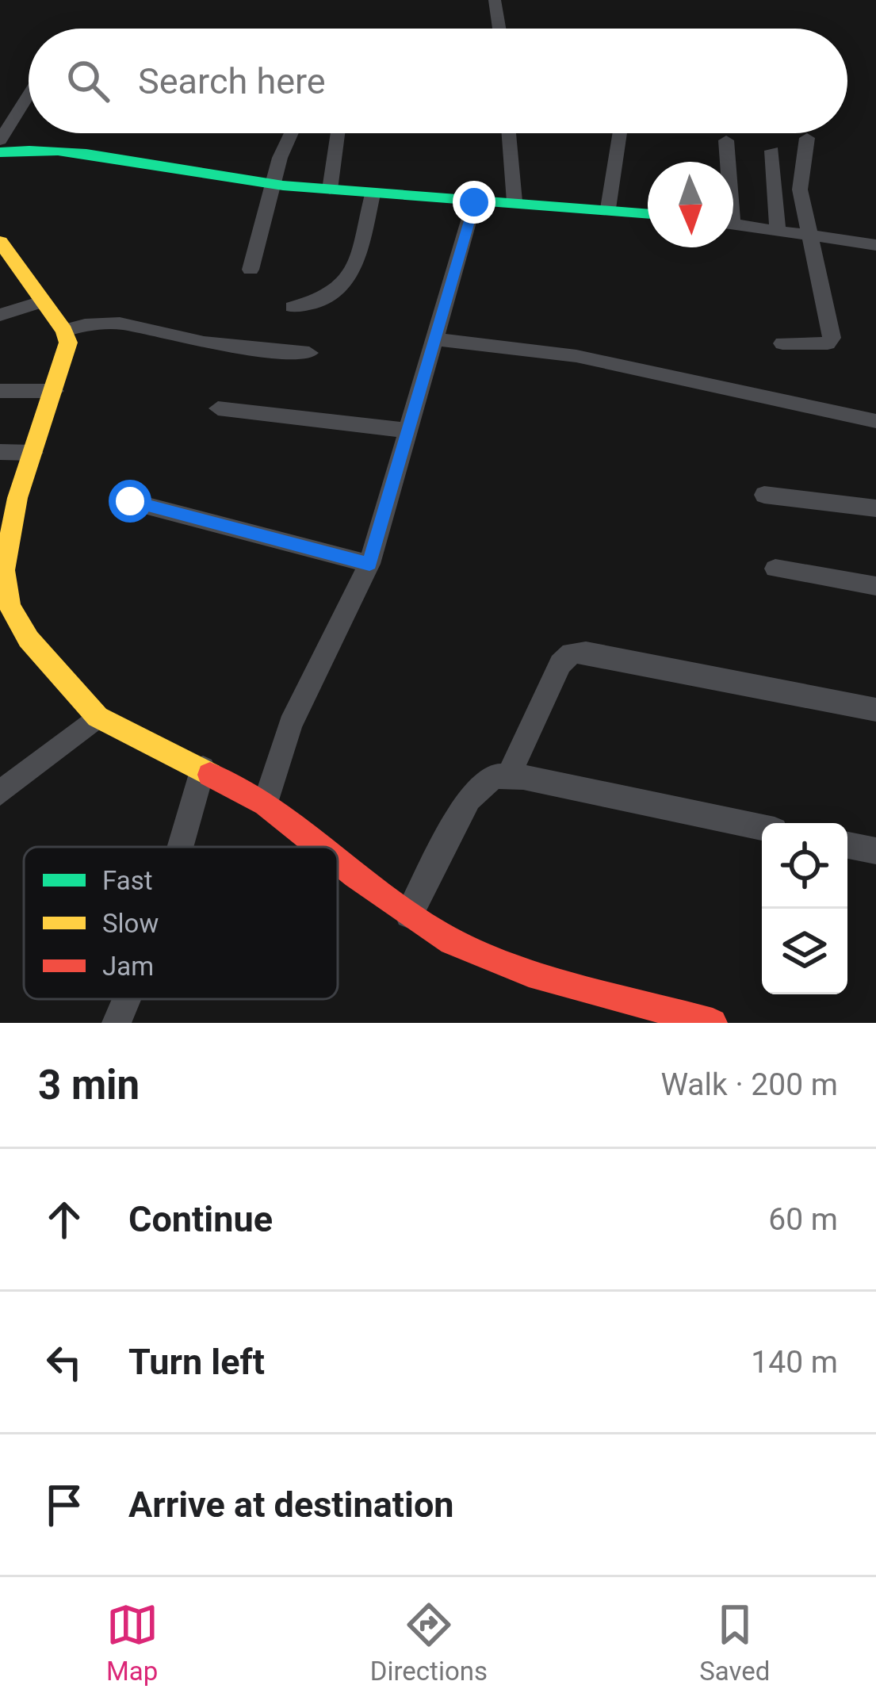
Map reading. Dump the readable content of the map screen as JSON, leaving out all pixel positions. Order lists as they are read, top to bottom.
{
  "legend": ["Fast", "Slow", "Jam"],
  "north": "bottom",
  "page": {
    "search": "Search here",
    "heading": ["3 min", "Walk · 200 m"],
    "list": [
      ["Continue", "60 m"],
      ["Turn left", "140 m"],
      "Arrive at destination"
    ],
    "nav": ["Map", "Directions", "Saved"]
  }
}
